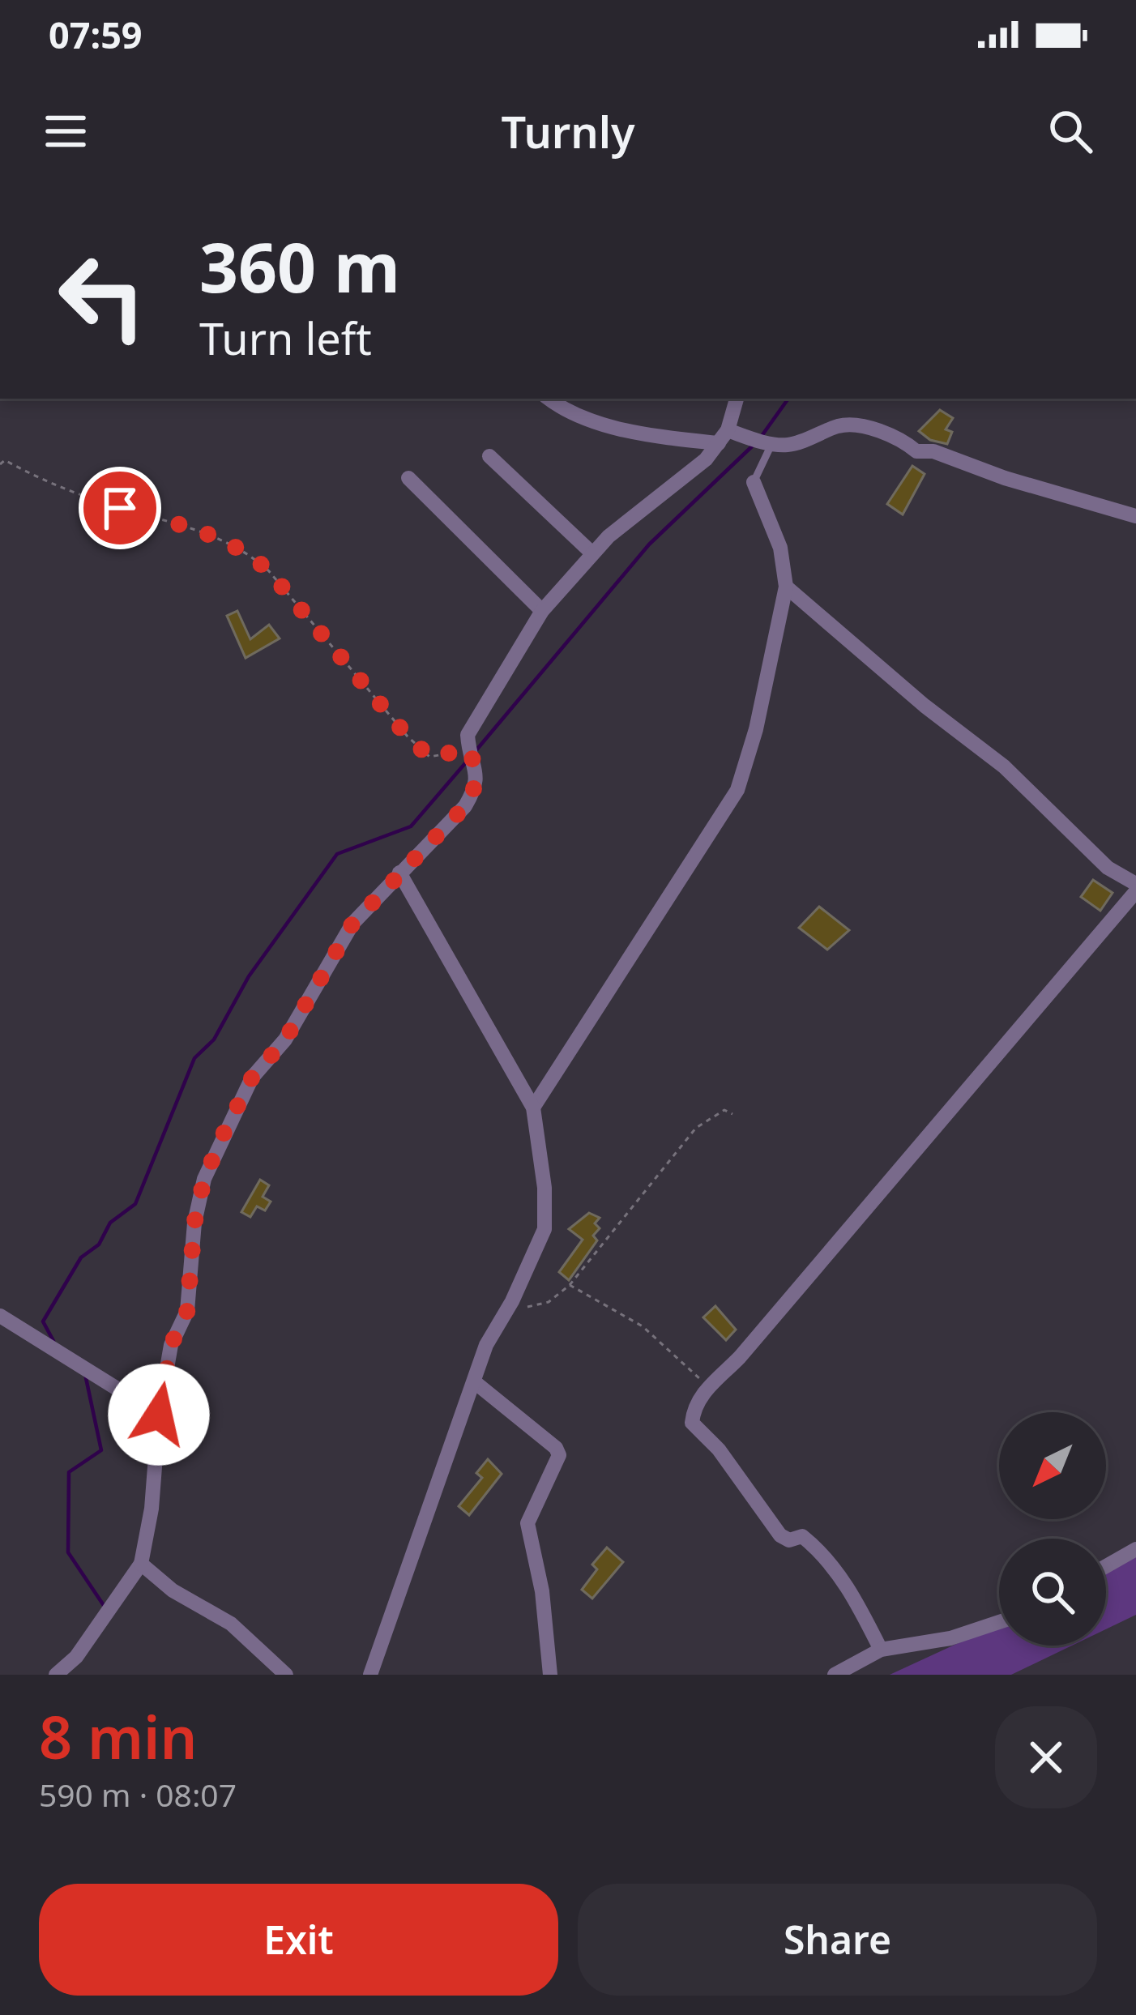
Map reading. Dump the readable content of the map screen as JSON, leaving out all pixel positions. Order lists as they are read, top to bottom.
{
  "north": "bottom left",
  "page": {
    "status": "07:59",
    "header": "Turnly",
    "turn": ["360 m", "Turn left"],
    "heading": ["8 min", "590 m · 08:07"],
    "buttons": ["Exit", "Share"]
  }
}
